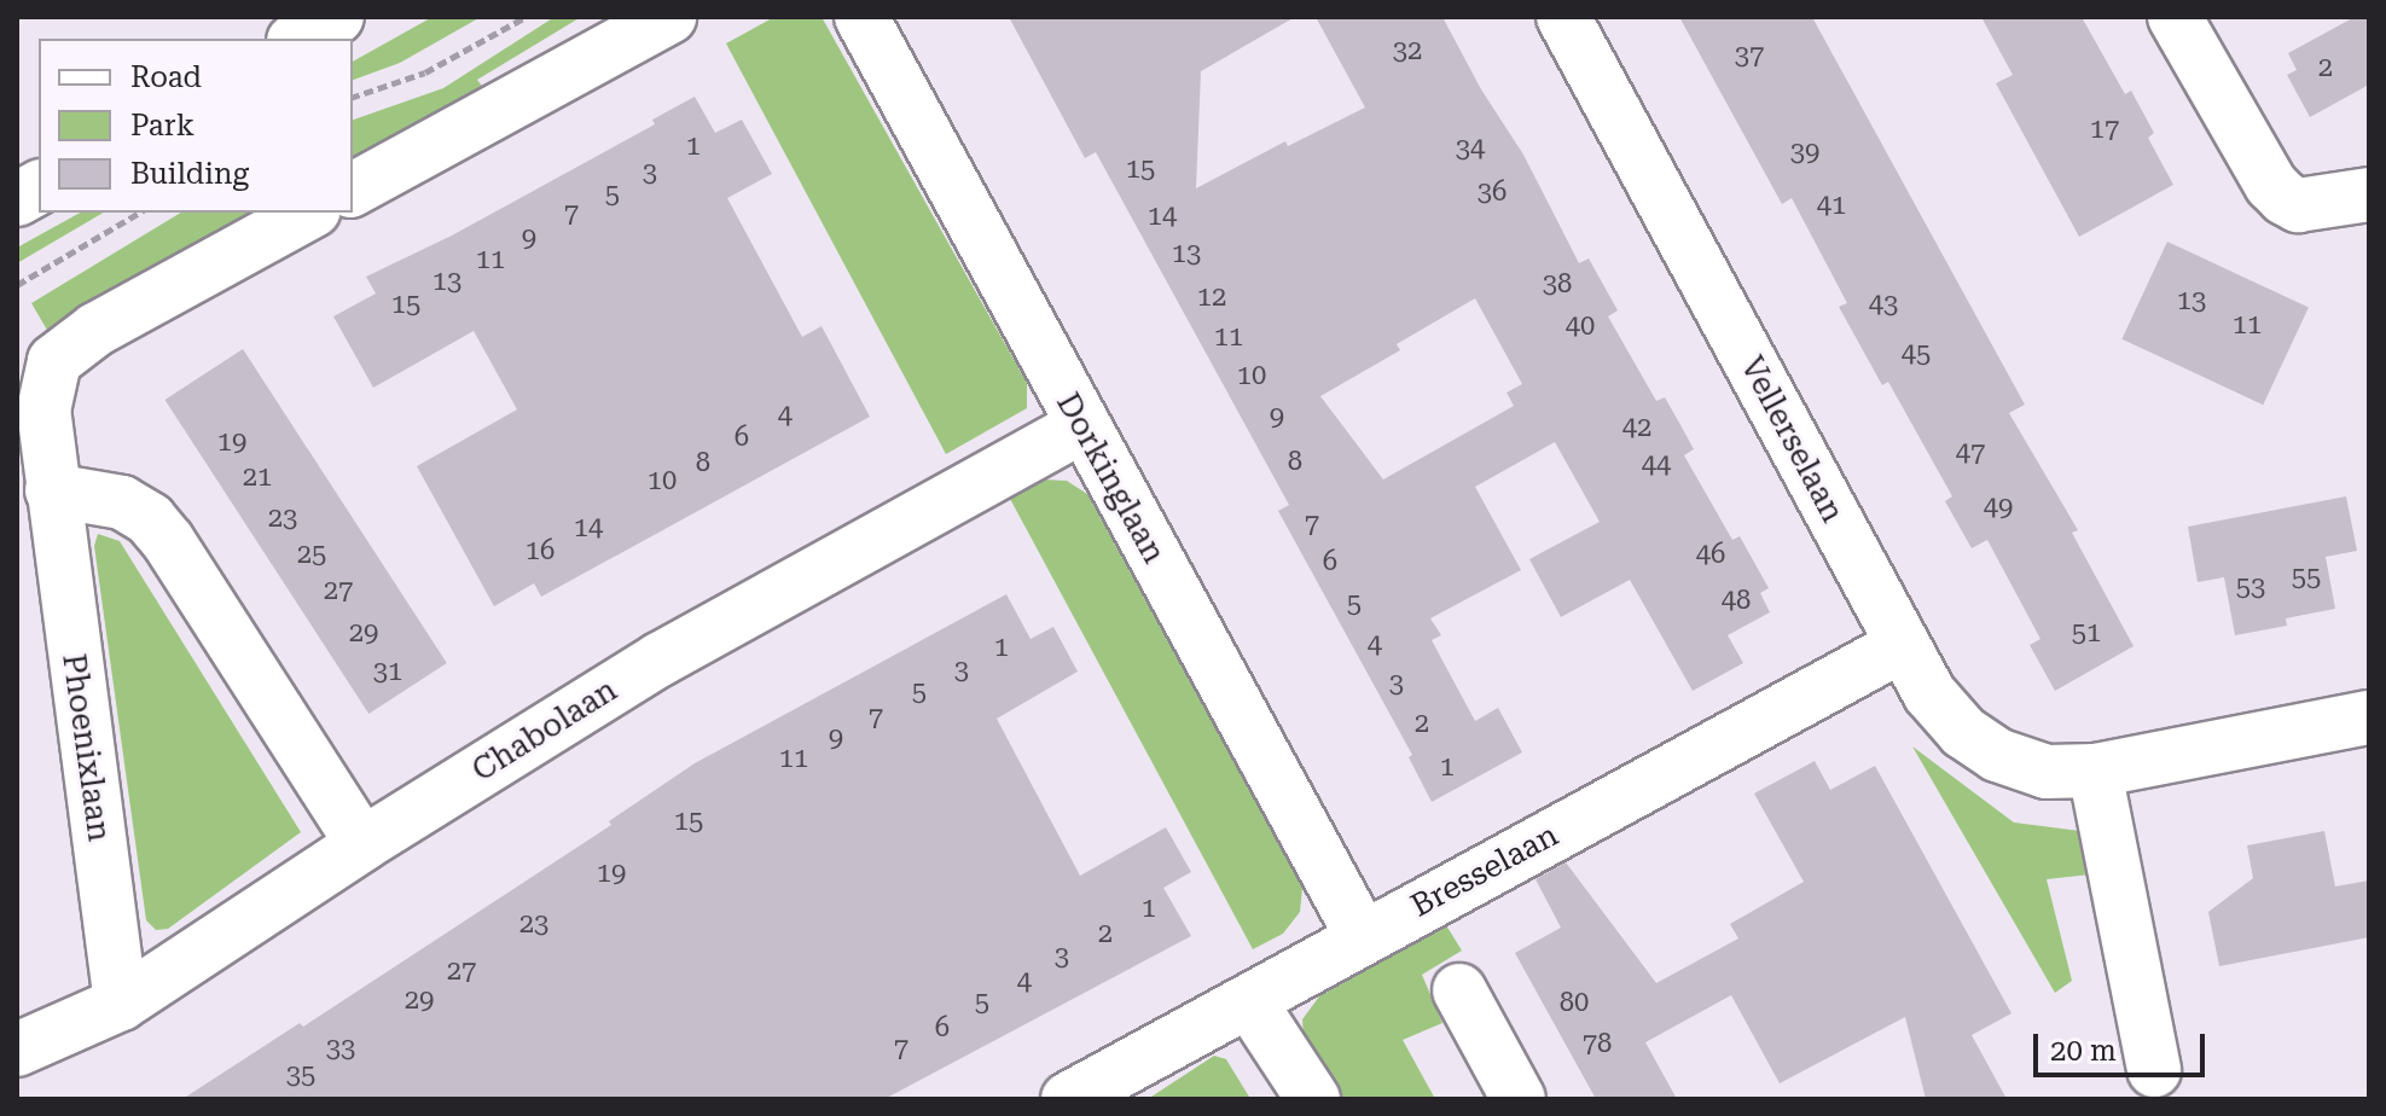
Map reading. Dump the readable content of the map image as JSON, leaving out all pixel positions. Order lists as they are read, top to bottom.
{
  "streets": {
    "street": [
      "Vellerselaan",
      "Dorkinglaan",
      "Chabolaan",
      "Phoenixlaan",
      "Bresselaan"
    ]
  },
  "crossings": [
    ["Vellerselaan", "Bresselaan"],
    ["Dorkinglaan", "Chabolaan"],
    ["Dorkinglaan", "Bresselaan"],
    ["Chabolaan", "Phoenixlaan"]
  ],
  "house_numbers": [
    "32",
    "37",
    "2",
    "17",
    "1",
    "34",
    "39",
    "15",
    "3",
    "36",
    "5",
    "41",
    "7",
    "14",
    "9",
    "13",
    "11",
    "13",
    "38",
    "12",
    "13",
    "15",
    "43",
    "11",
    "40",
    "11",
    "45",
    "10",
    "4",
    "9",
    "42",
    "6",
    "19",
    "47",
    "8",
    "8",
    "44",
    "21",
    "10",
    "49",
    "23",
    "7",
    "14",
    "16",
    "25",
    "46",
    "6",
    "55",
    "53",
    "27",
    "48",
    "5",
    "29",
    "51",
    "4",
    "1",
    "3",
    "31",
    "3",
    "5",
    "7",
    "2",
    "9",
    "11",
    "1",
    "15",
    "19",
    "1",
    "23",
    "2",
    "3",
    "27",
    "4",
    "29",
    "5",
    "80",
    "6",
    "78",
    "33",
    "7",
    "35"
  ],
  "legend": ["Road", "Park", "Building"],
  "scale_bar": "20 m"
}
